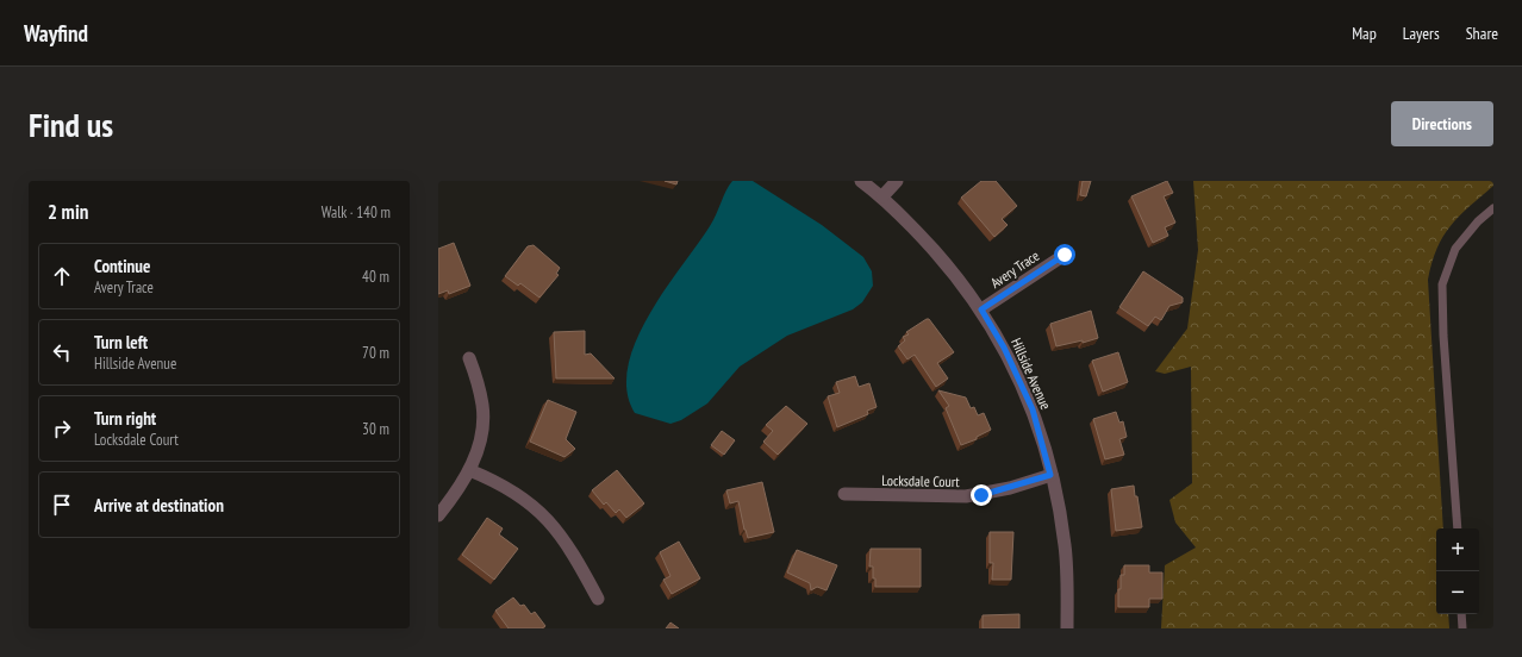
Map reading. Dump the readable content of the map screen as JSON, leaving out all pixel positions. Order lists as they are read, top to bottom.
{
  "streets": {
    "street": ["Avery Trace", "Hillside Avenue", "Locksdale Court"]
  },
  "crossings": [
    ["Avery Trace", "Hillside Avenue"],
    ["Hillside Avenue", "Locksdale Court"]
  ],
  "page": {
    "header": "Wayfind",
    "nav": ["Map", "Layers", "Share"],
    "buttons": "Directions",
    "title": "Find us",
    "heading": ["2 min", "Walk · 140 m"],
    "list": [
      ["Continue", "Avery Trace", "40 m"],
      ["Turn left", "Hillside Avenue", "70 m"],
      ["Turn right", "Locksdale Court", "30 m"],
      "Arrive at destination"
    ],
    "map_buttons": ["+", "−"]
  }
}
